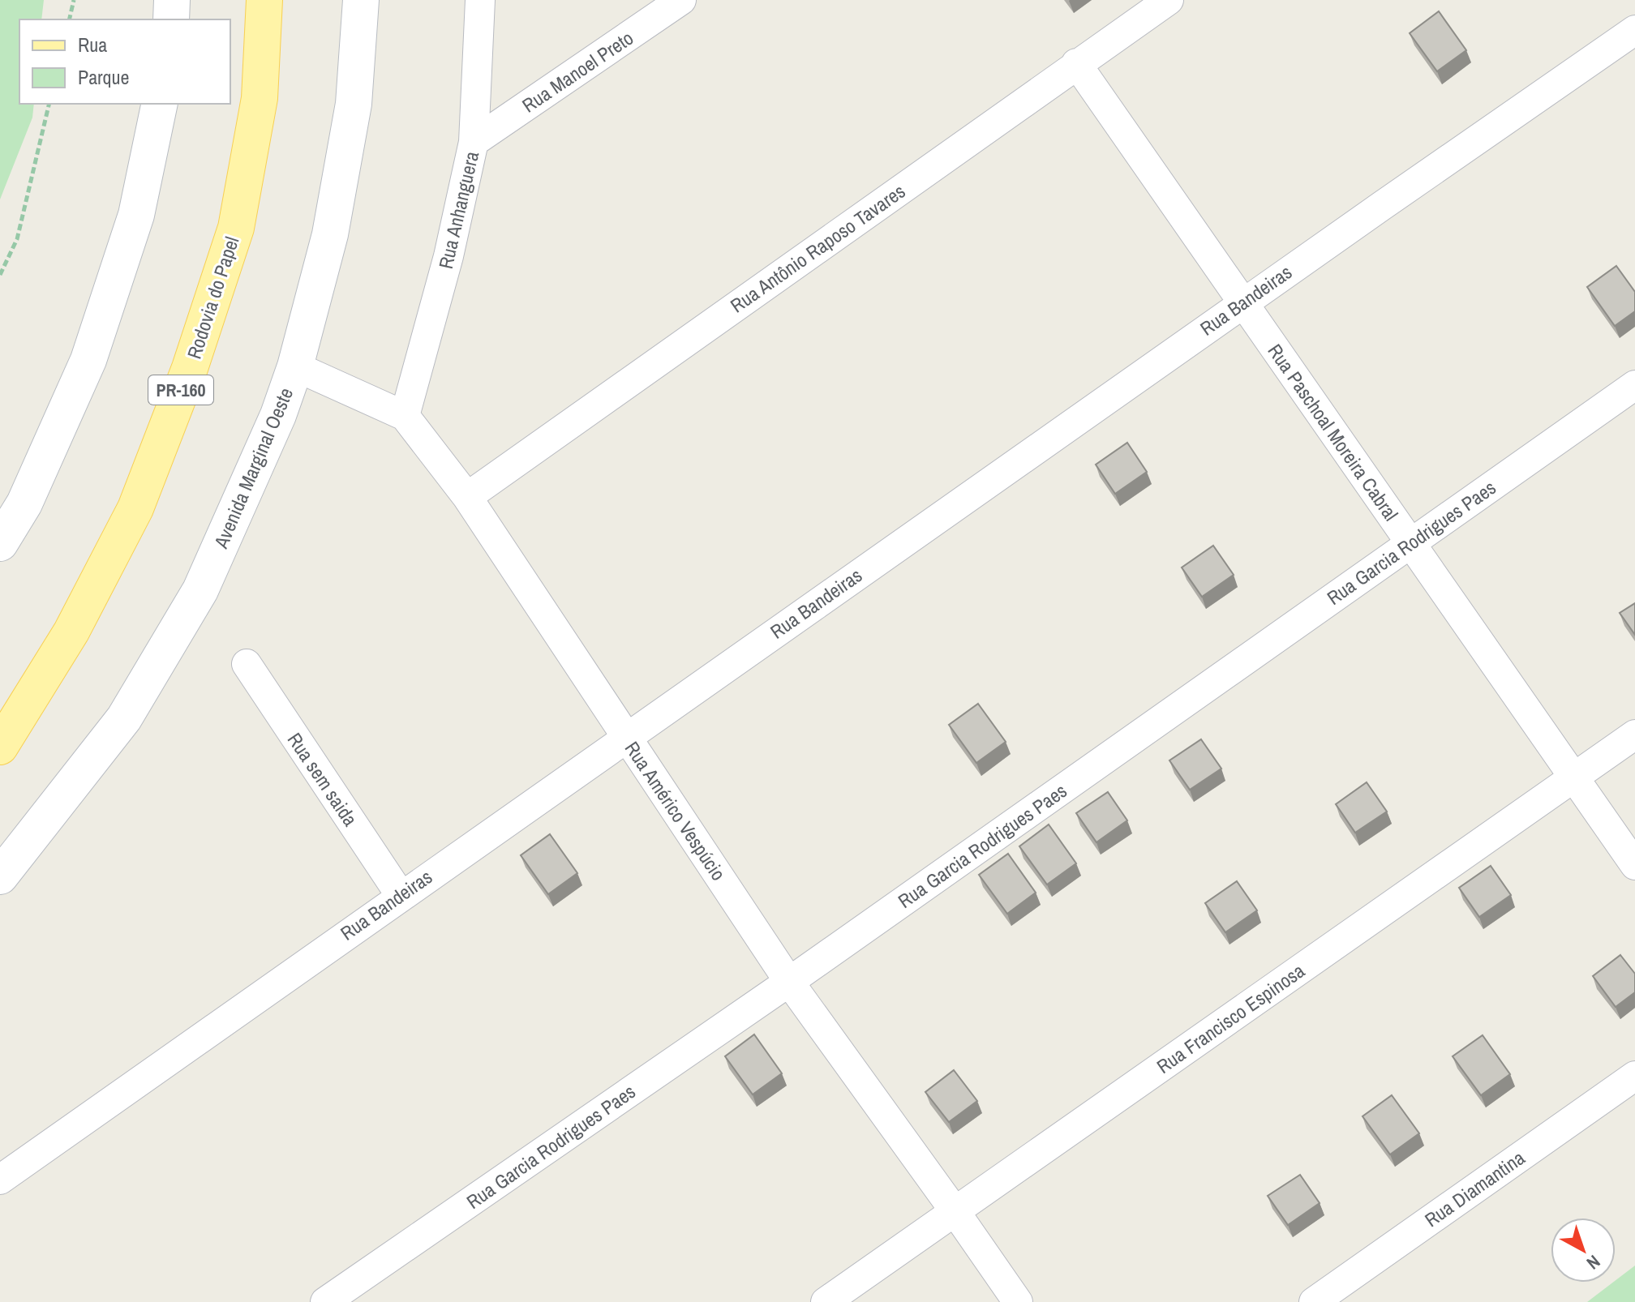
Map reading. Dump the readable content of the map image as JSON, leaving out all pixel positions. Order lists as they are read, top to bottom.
{
  "streets": {
    "main road": ["Rodovia do Papel", "PR-160", "Avenida Marginal Oeste"],
    "street": [
      "Rua Manoel Preto",
      "Rua Anhanguera",
      "Rua Antônio Raposo Tavares",
      "Rua Bandeiras",
      "Rua Paschoal Moreira Cabral",
      "Rua Garcia Rodrigues Paes",
      "Rua sem saida",
      "Rua Américo Vespúcio",
      "Rua Francisco Espinosa",
      "Rua Diamantina"
    ]
  },
  "crossings": [
    ["Rua Manoel Preto", "Rua Anhanguera"],
    ["Rua Anhanguera", "Rua Américo Vespúcio"],
    ["Rua Antônio Raposo Tavares", "Rua Paschoal Moreira Cabral"],
    ["Rua Antônio Raposo Tavares", "Rua Américo Vespúcio"],
    ["Rua Bandeiras", "Rua Paschoal Moreira Cabral"],
    ["Rua Bandeiras", "Rua sem saida"],
    ["Rua Bandeiras", "Rua Américo Vespúcio"],
    ["Rua Paschoal Moreira Cabral", "Rua Garcia Rodrigues Paes"],
    ["Rua Paschoal Moreira Cabral", "Rua Francisco Espinosa"],
    ["Avenida Marginal Oeste", "Rua Américo Vespúcio"],
    ["Rua Garcia Rodrigues Paes", "Rua Américo Vespúcio"],
    ["Rua Américo Vespúcio", "Rua Francisco Espinosa"]
  ],
  "legend": ["Rua", "Parque"],
  "north": "bottom right"
}
